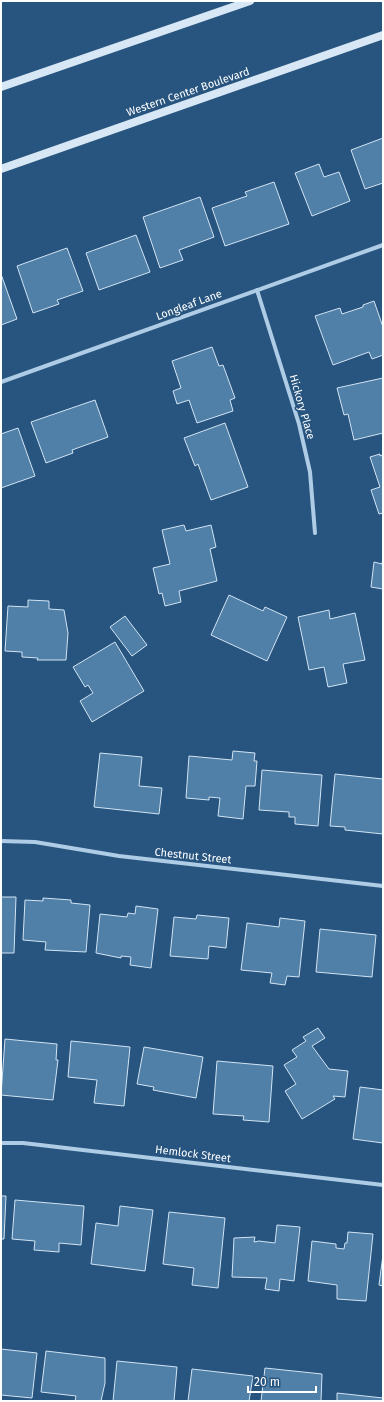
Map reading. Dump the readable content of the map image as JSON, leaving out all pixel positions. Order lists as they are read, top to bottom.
{
  "streets": {
    "main road": ["Western Center Boulevard"],
    "street": [
      "Longleaf Lane",
      "Hickory Place",
      "Chestnut Street",
      "Hemlock Street"
    ]
  },
  "crossings": [
    ["Longleaf Lane", "Hickory Place"]
  ],
  "scale_bar": "20 m"
}
